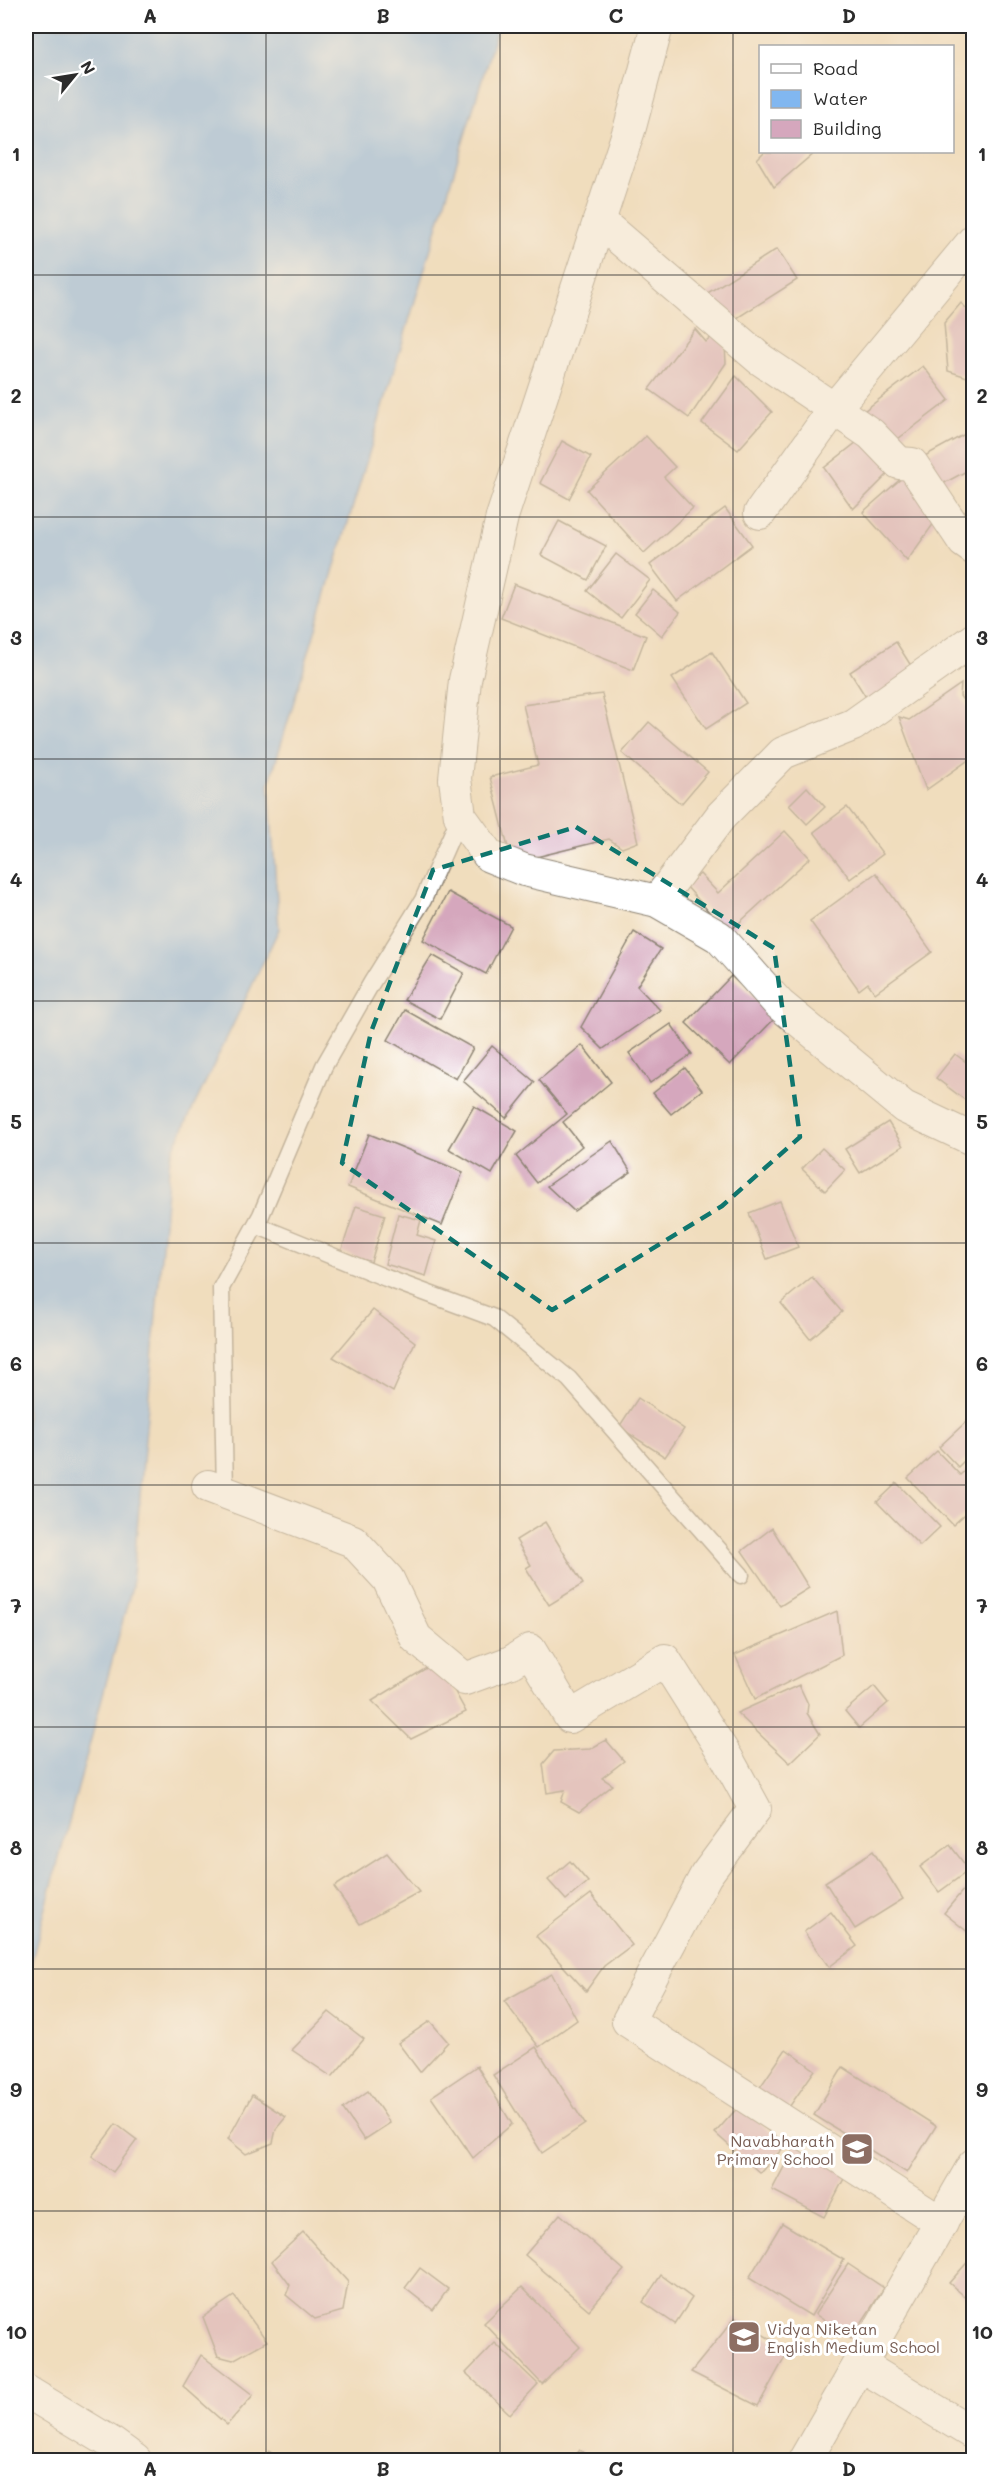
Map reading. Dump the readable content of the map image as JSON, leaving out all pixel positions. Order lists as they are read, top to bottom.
{
  "places": {
    "school or university": ["Navabharath Primary School", "Vidya Niketan English Medium School"]
  },
  "legend": ["Road", "Water", "Building"],
  "north": "top right",
  "grid": {
    "columns": [
      "A",
      "B",
      "C",
      "D"
    ],
    "rows": [
      "1",
      "2",
      "3",
      "4",
      "5",
      "6",
      "7",
      "8",
      "9",
      "10"
    ]
  }
}
